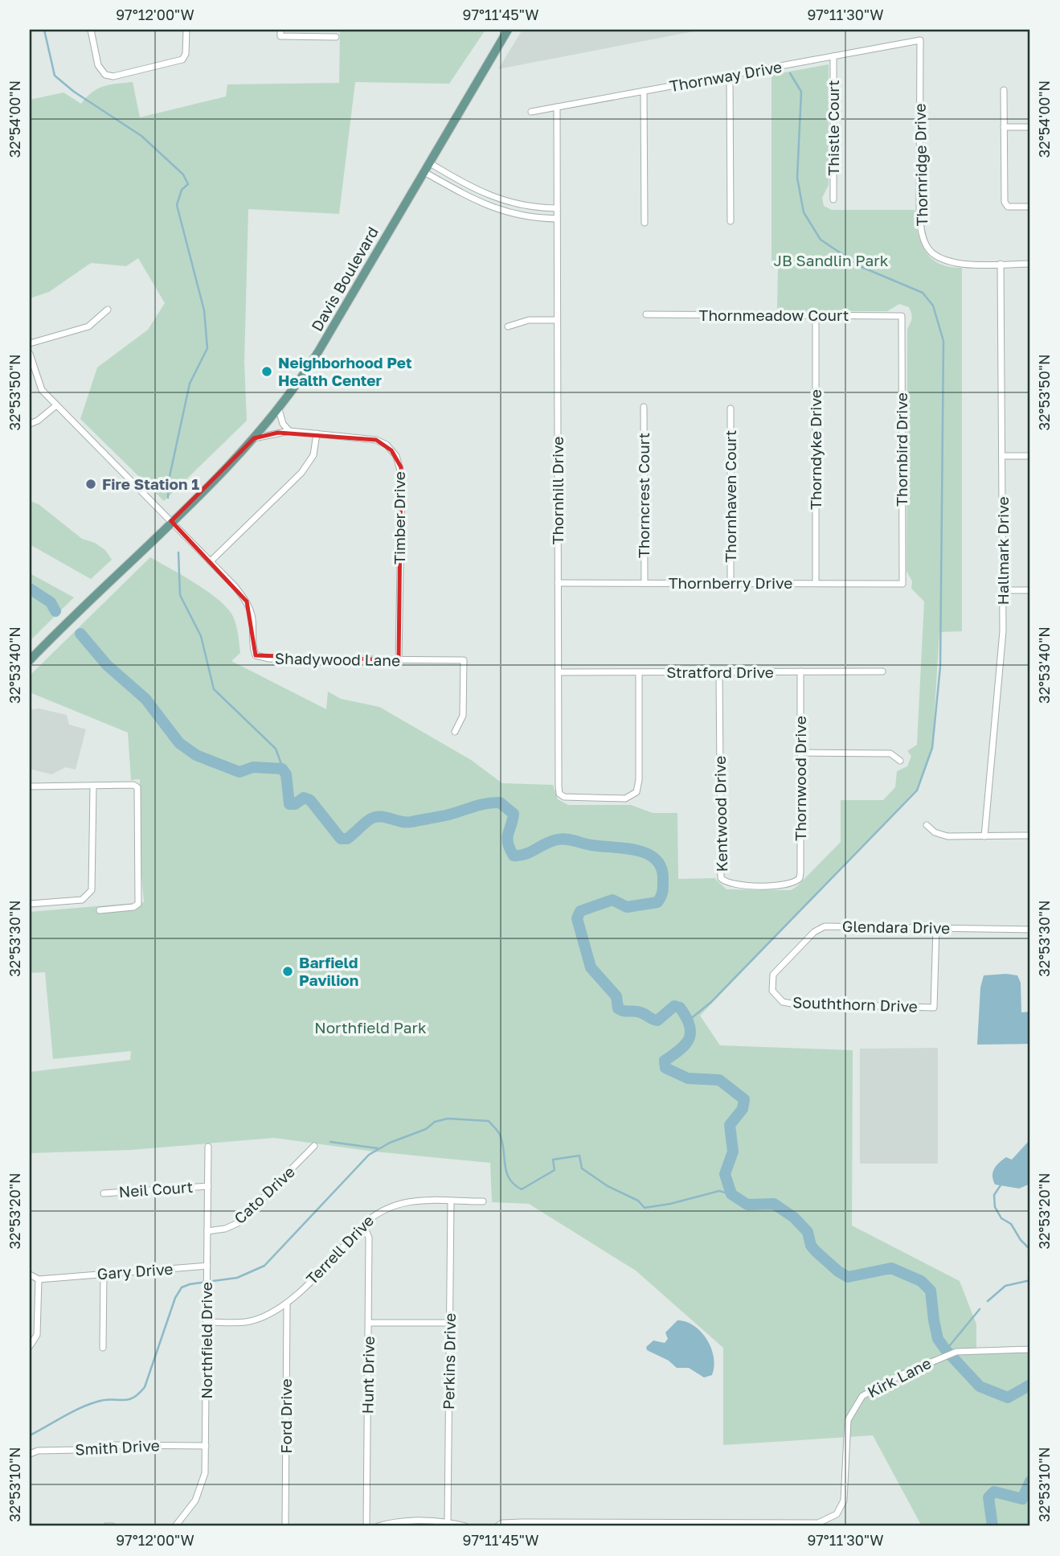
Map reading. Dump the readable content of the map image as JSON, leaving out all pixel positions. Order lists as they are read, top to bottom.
{
  "streets": {
    "main road": ["Davis Boulevard"],
    "street": [
      "Thornway Drive",
      "Thistle Court",
      "Thornridge Drive",
      "Thornmeadow Court",
      "Thorndyke Drive",
      "Thornbird Drive",
      "Thornhill Drive",
      "Thorncrest Court",
      "Thornhaven Court",
      "Timber Drive",
      "Hallmark Drive",
      "Thornberry Drive",
      "Shadywood Lane",
      "Stratford Drive",
      "Thornwood Drive",
      "Kentwood Drive",
      "Glendara Drive",
      "Souththorn Drive",
      "Neil Court",
      "Cato Drive",
      "Terrell Drive",
      "Gary Drive",
      "Northfield Drive",
      "Perkins Drive",
      "Hunt Drive",
      "Kirk Lane",
      "Ford Drive",
      "Smith Drive"
    ]
  },
  "crossings": [
    ["Thornway Drive", "Thistle Court"],
    ["Thornway Drive", "Thornridge Drive"],
    ["Thornway Drive", "Thornhill Drive"],
    ["Thornridge Drive", "Hallmark Drive"],
    ["Davis Boulevard", "Timber Drive"],
    ["Davis Boulevard", "Shadywood Lane"],
    ["Thornmeadow Court", "Thorndyke Drive"],
    ["Thornmeadow Court", "Thornbird Drive"],
    ["Thorndyke Drive", "Thornberry Drive"],
    ["Thornbird Drive", "Thornberry Drive"],
    ["Thornhill Drive", "Thornberry Drive"],
    ["Thornhill Drive", "Stratford Drive"],
    ["Thorncrest Court", "Thornberry Drive"],
    ["Thornhaven Court", "Thornberry Drive"],
    ["Timber Drive", "Shadywood Lane"],
    ["Stratford Drive", "Thornwood Drive"],
    ["Stratford Drive", "Kentwood Drive"],
    ["Thornwood Drive", "Kentwood Drive"],
    ["Glendara Drive", "Souththorn Drive"],
    ["Neil Court", "Northfield Drive"],
    ["Cato Drive", "Northfield Drive"],
    ["Terrell Drive", "Northfield Drive"],
    ["Terrell Drive", "Perkins Drive"],
    ["Terrell Drive", "Hunt Drive"],
    ["Terrell Drive", "Ford Drive"],
    ["Gary Drive", "Northfield Drive"],
    ["Northfield Drive", "Smith Drive"]
  ],
  "parks": ["JB Sandlin Park", "Northfield Park"],
  "places": ["Neighborhood Pet Health Center", "Fire Station 1", "Barfield Pavilion"],
  "coordinates": [
    "97°12'00\"W",
    "97°11'45\"W",
    "97°11'30\"W",
    "32°54'00\"N",
    "32°53'50\"N",
    "32°53'40\"N",
    "32°53'30\"N",
    "32°53'20\"N",
    "32°53'10\"N"
  ]
}
